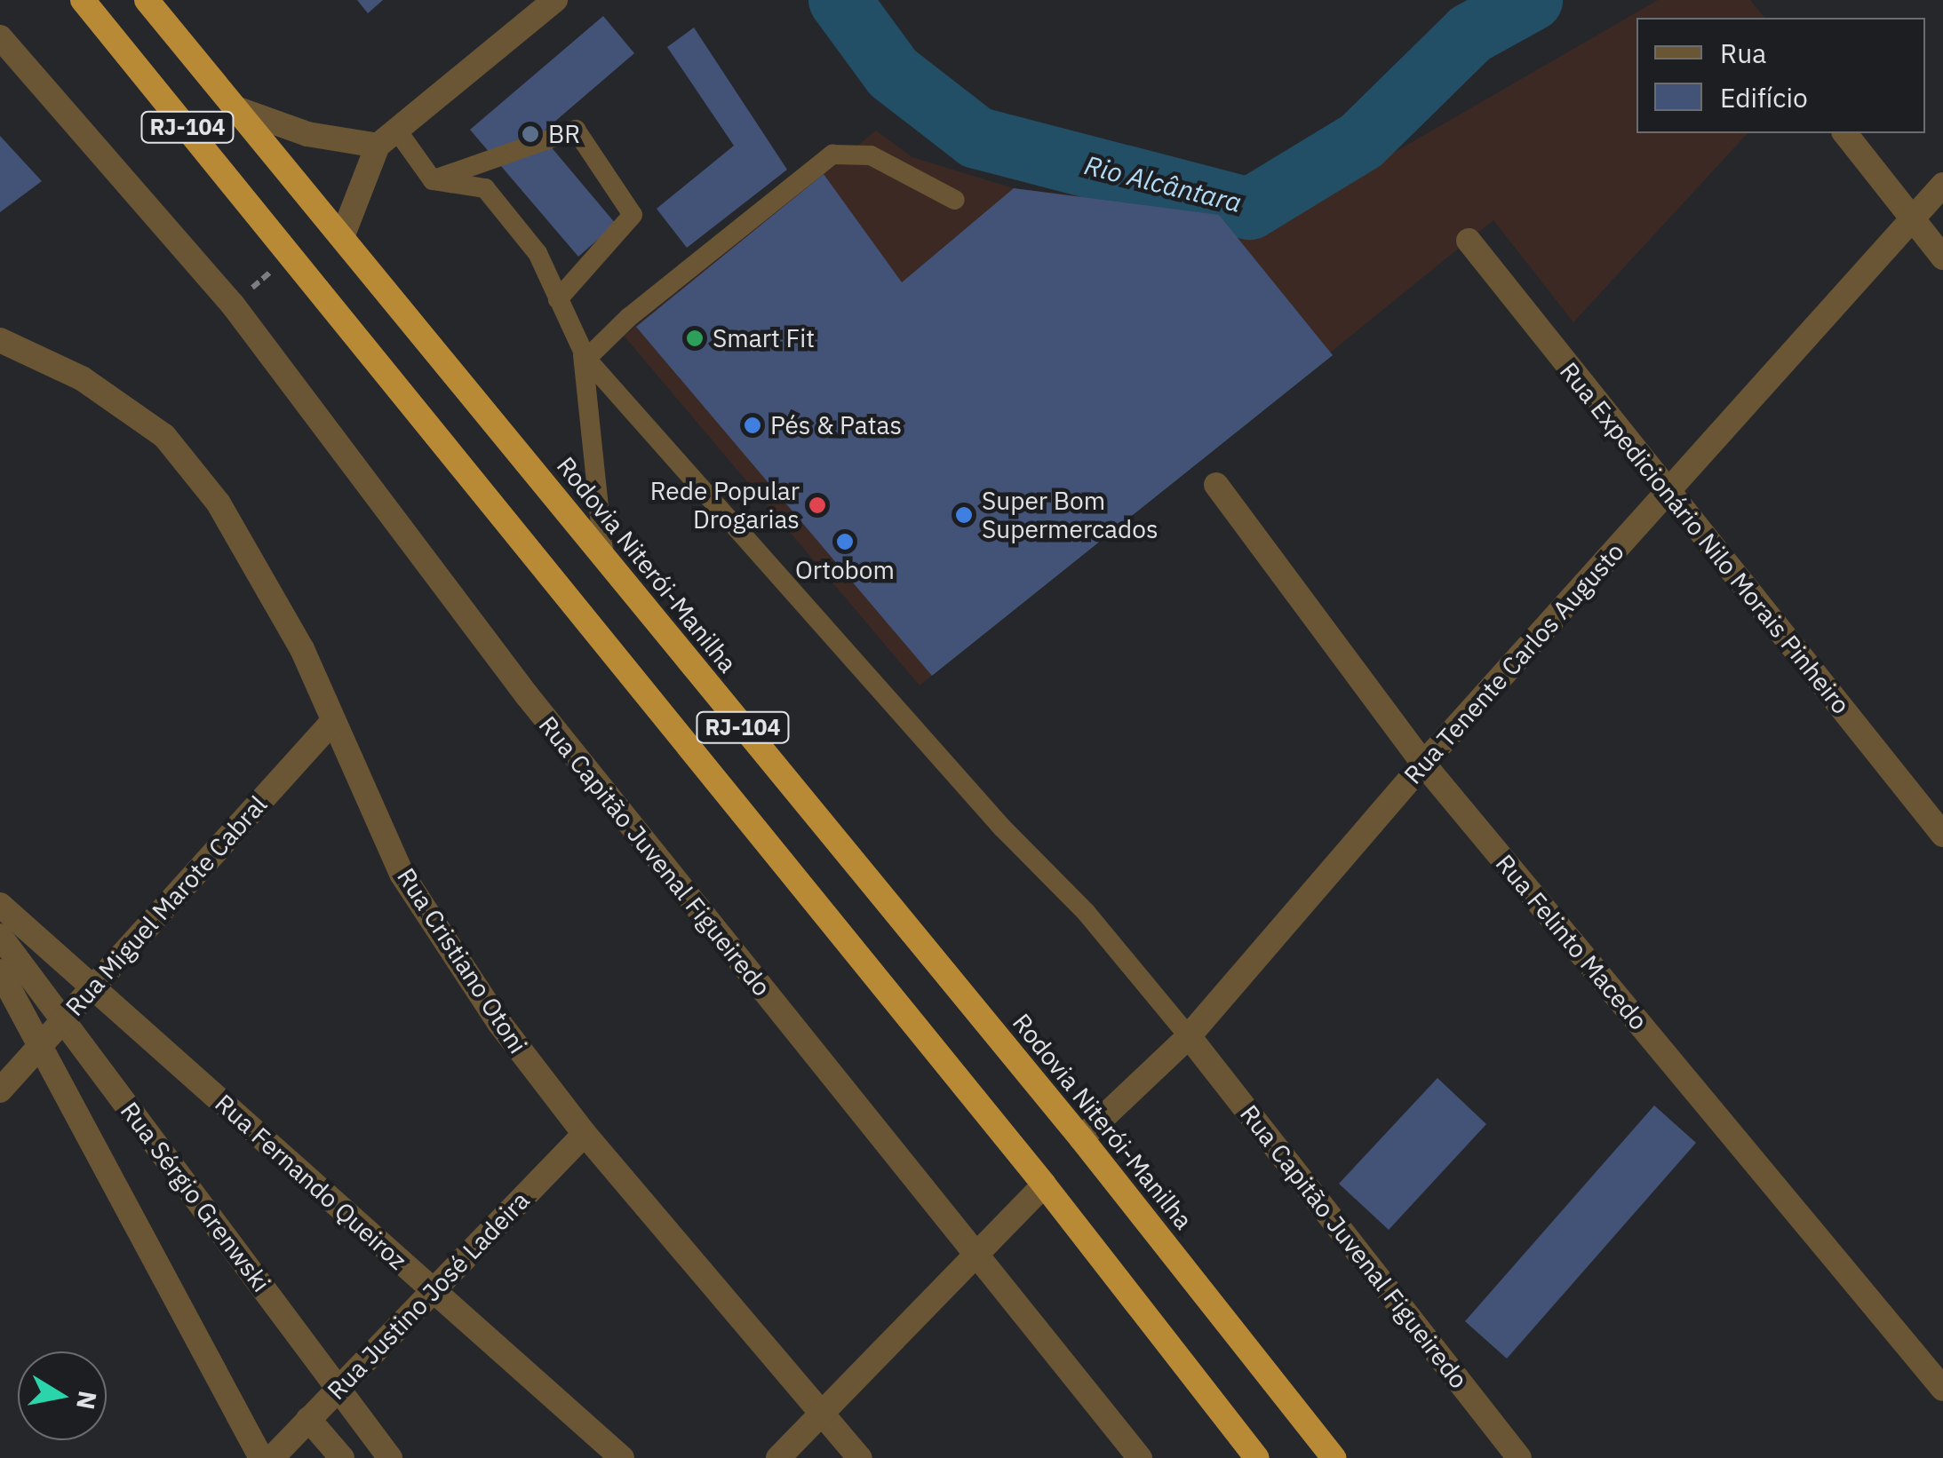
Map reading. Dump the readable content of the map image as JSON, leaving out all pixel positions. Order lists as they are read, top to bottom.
{
  "streets": {
    "highway": ["RJ-104", "Rodovia Niterói-Manilha"],
    "street": [
      "Rua Expedicionário Nilo Morais Pinheiro",
      "Rua Tenente Carlos Augusto",
      "Rua Capitão Juvenal Figueiredo",
      "Rua Miguel Marote Cabral",
      "Rua Felinto Macedo",
      "Rua Cristiano Otoni",
      "Rua Fernando Queiroz",
      "Rua Sérgio Grenwski",
      "Rua Justino José Ladeira"
    ]
  },
  "crossings": [
    ["Rua Expedicionário Nilo Morais Pinheiro", "Rua Tenente Carlos Augusto"],
    ["Rodovia Niterói-Manilha", "Rua Tenente Carlos Augusto"],
    ["Rua Tenente Carlos Augusto", "Rua Capitão Juvenal Figueiredo"],
    ["Rua Tenente Carlos Augusto", "Rua Felinto Macedo"],
    ["Rua Miguel Marote Cabral", "Rua Cristiano Otoni"],
    ["Rua Cristiano Otoni", "Rua Justino José Ladeira"]
  ],
  "water": ["Rio Alcântara"],
  "places": [
    "BR",
    "Smart Fit",
    "Pés & Patas",
    "Rede Popular Drogarias",
    "Super Bom Supermercados",
    "Ortobom"
  ],
  "legend": ["Rua", "Edifício"],
  "north": "right"
}
